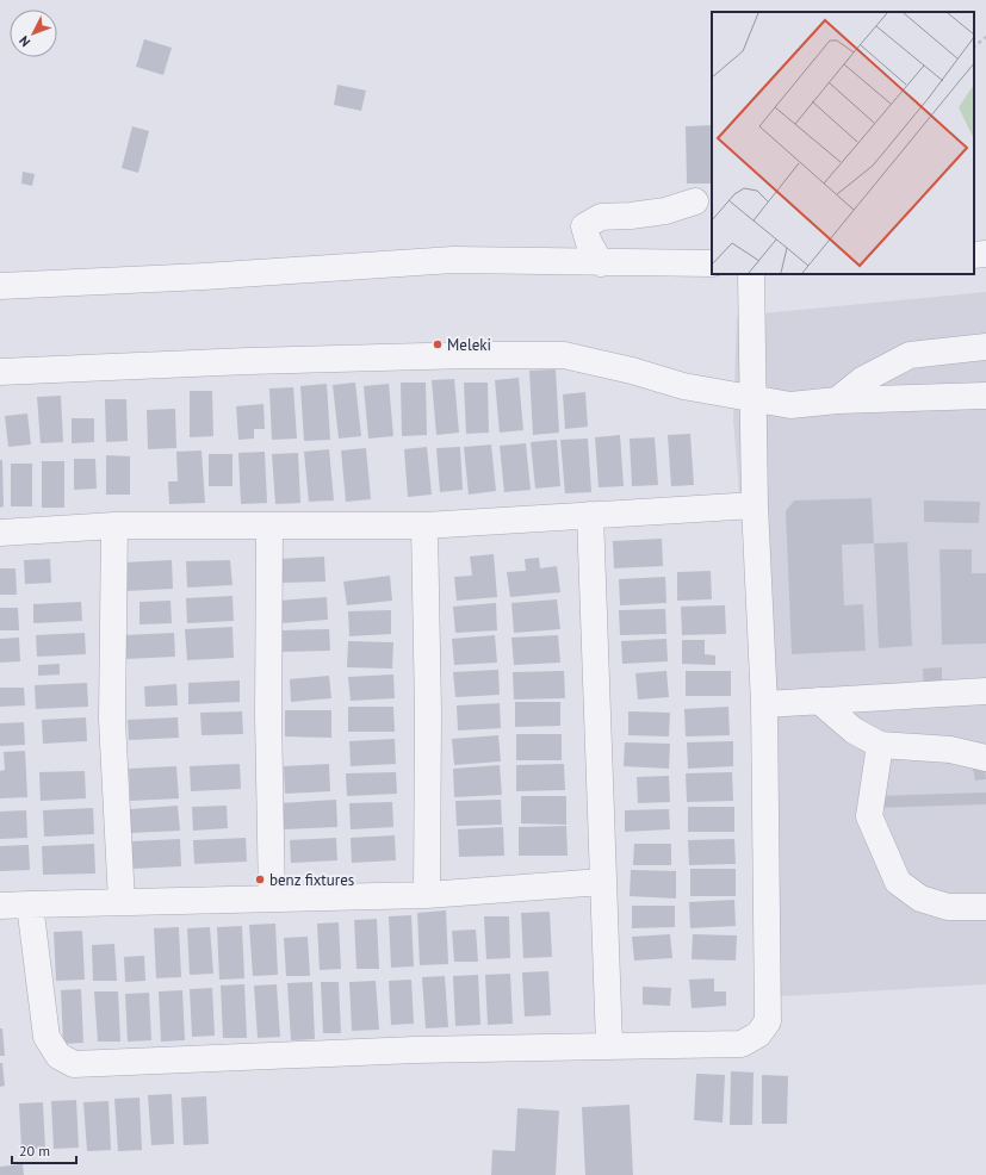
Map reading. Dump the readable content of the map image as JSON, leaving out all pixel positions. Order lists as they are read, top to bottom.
{
  "places": ["Meleki", "benz fixtures"],
  "scale_bar": "20 m",
  "north": "bottom left"
}
